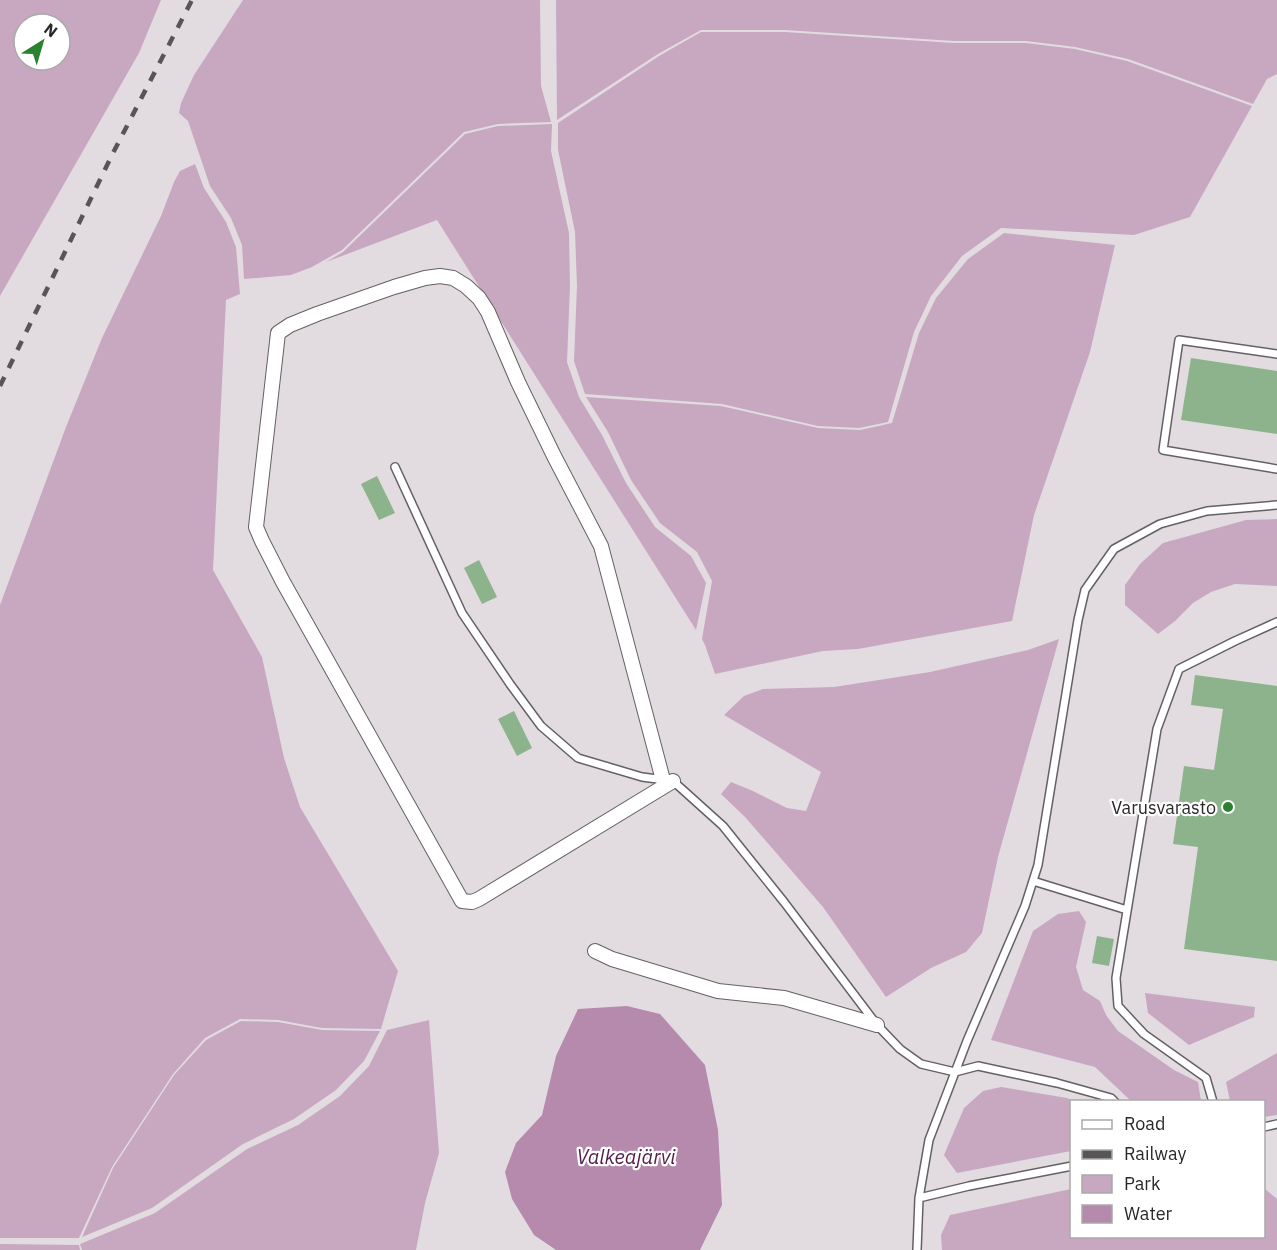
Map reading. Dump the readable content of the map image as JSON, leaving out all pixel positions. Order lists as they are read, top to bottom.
{
  "water": ["Valkeajärvi"],
  "places": ["Varusvarasto"],
  "legend": [
    "Road",
    "Railway",
    "Park",
    "Water"
  ],
  "north": "top right"
}
